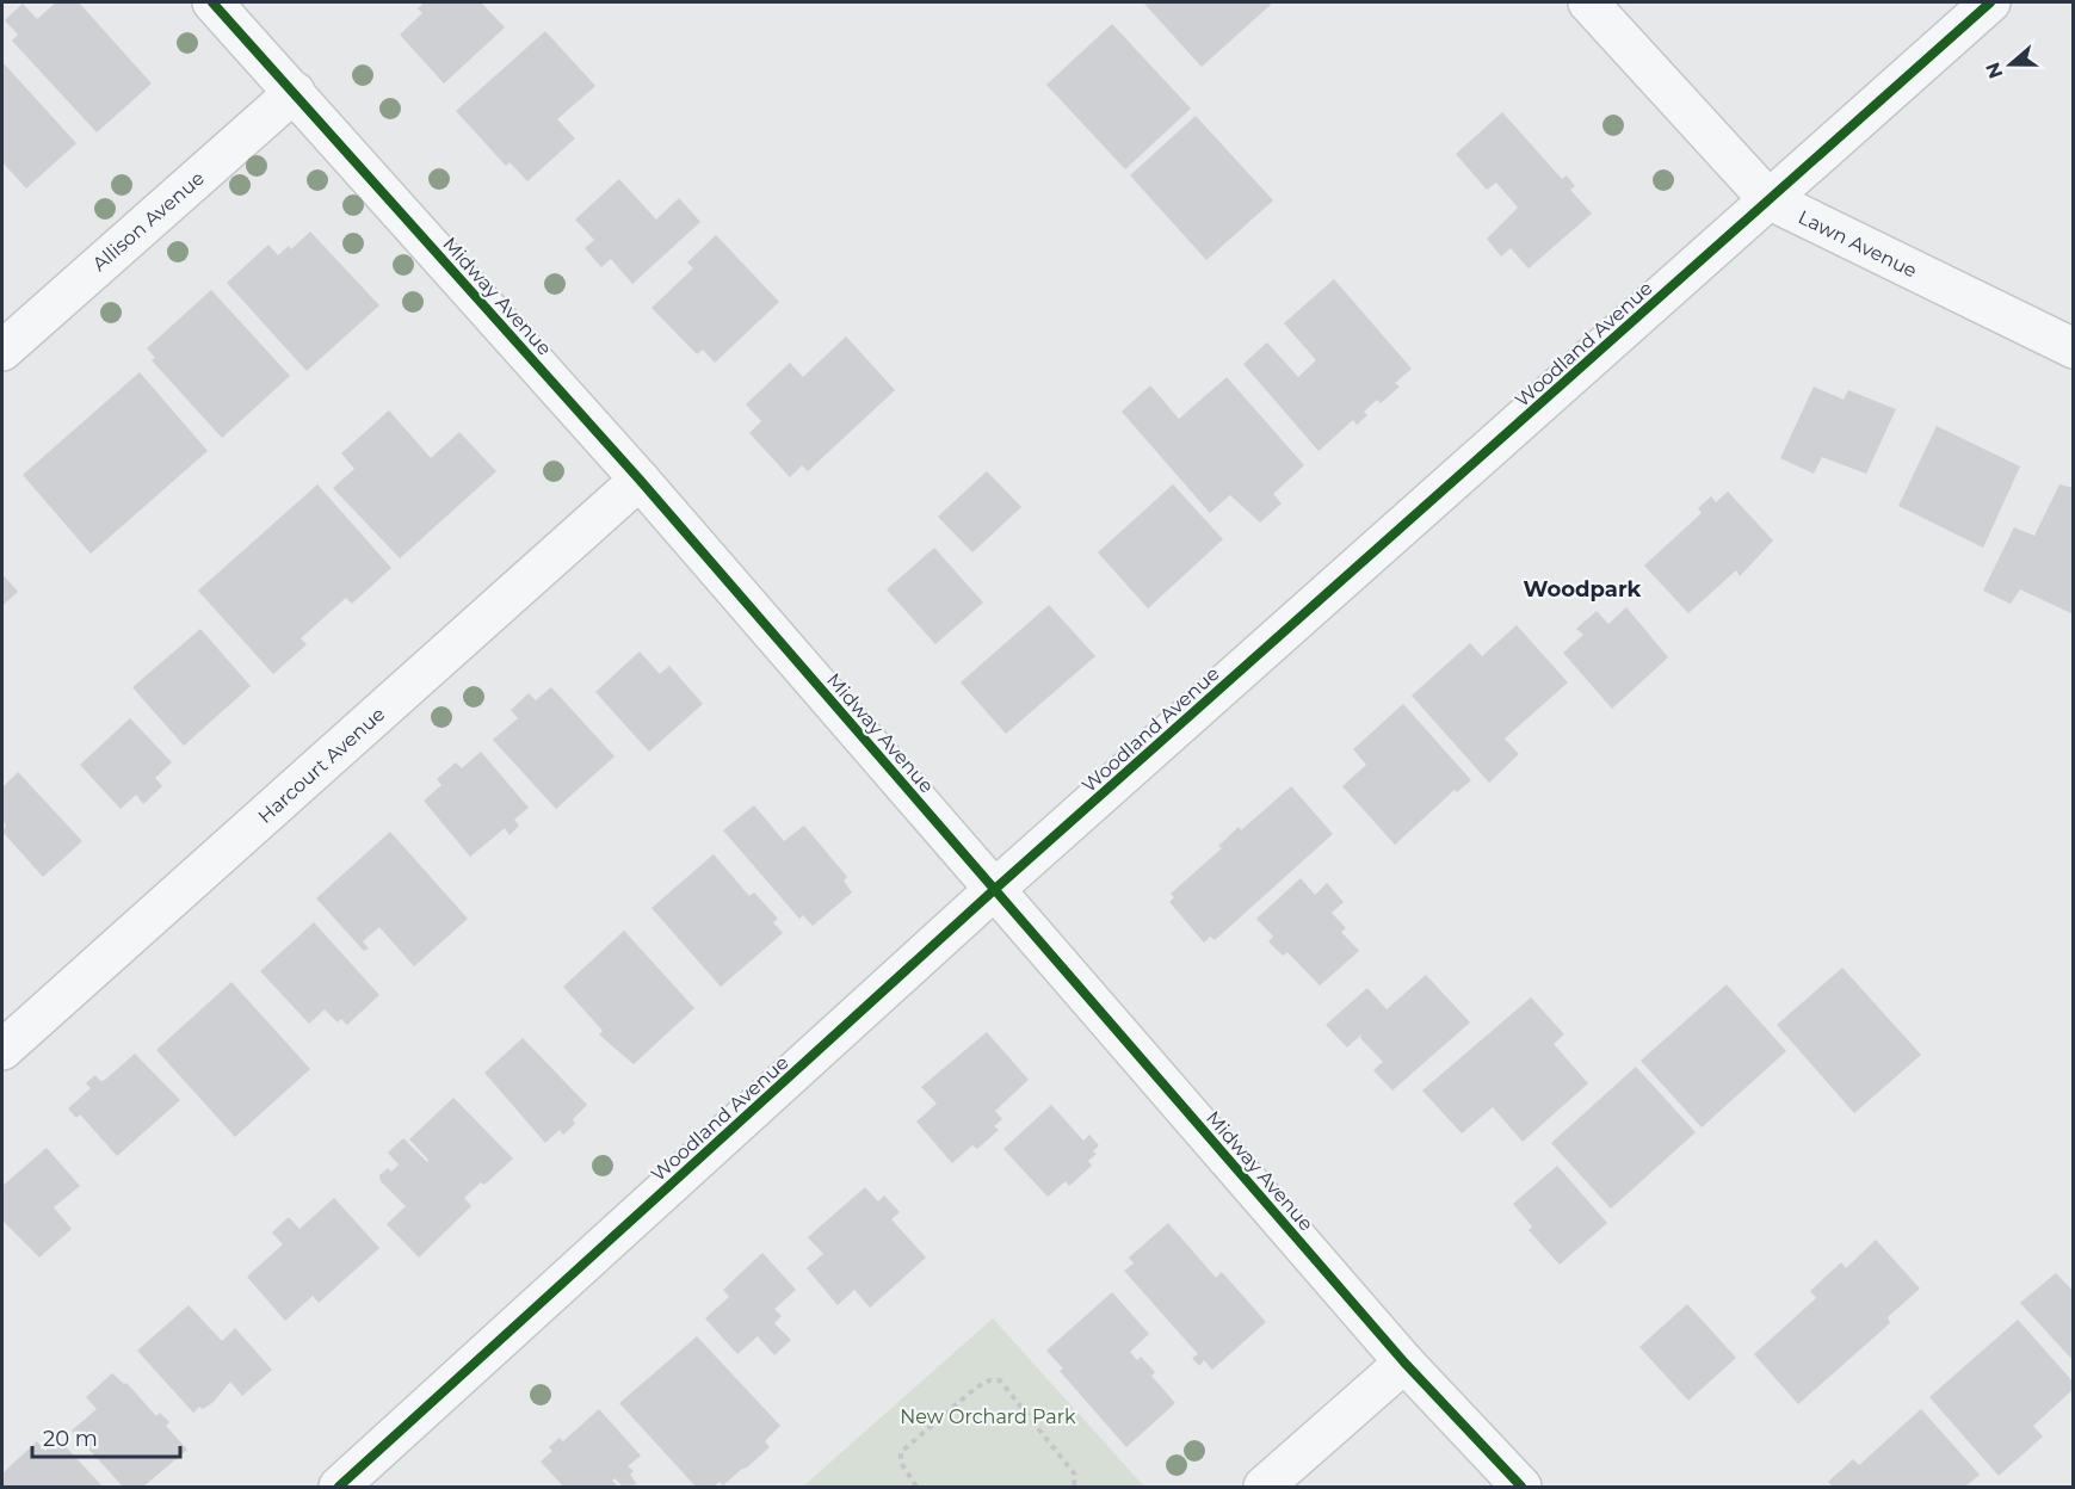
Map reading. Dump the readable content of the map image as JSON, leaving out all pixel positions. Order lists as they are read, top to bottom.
{
  "streets": {
    "street": [
      "Allison Avenue",
      "Lawn Avenue",
      "Midway Avenue",
      "Woodland Avenue",
      "Harcourt Avenue"
    ]
  },
  "crossings": [
    ["Allison Avenue", "Midway Avenue"],
    ["Lawn Avenue", "Woodland Avenue"],
    ["Midway Avenue", "Woodland Avenue"],
    ["Midway Avenue", "Harcourt Avenue"]
  ],
  "districts": ["Woodpark"],
  "parks": ["New Orchard Park"],
  "scale_bar": "20 m",
  "north": "left"
}
